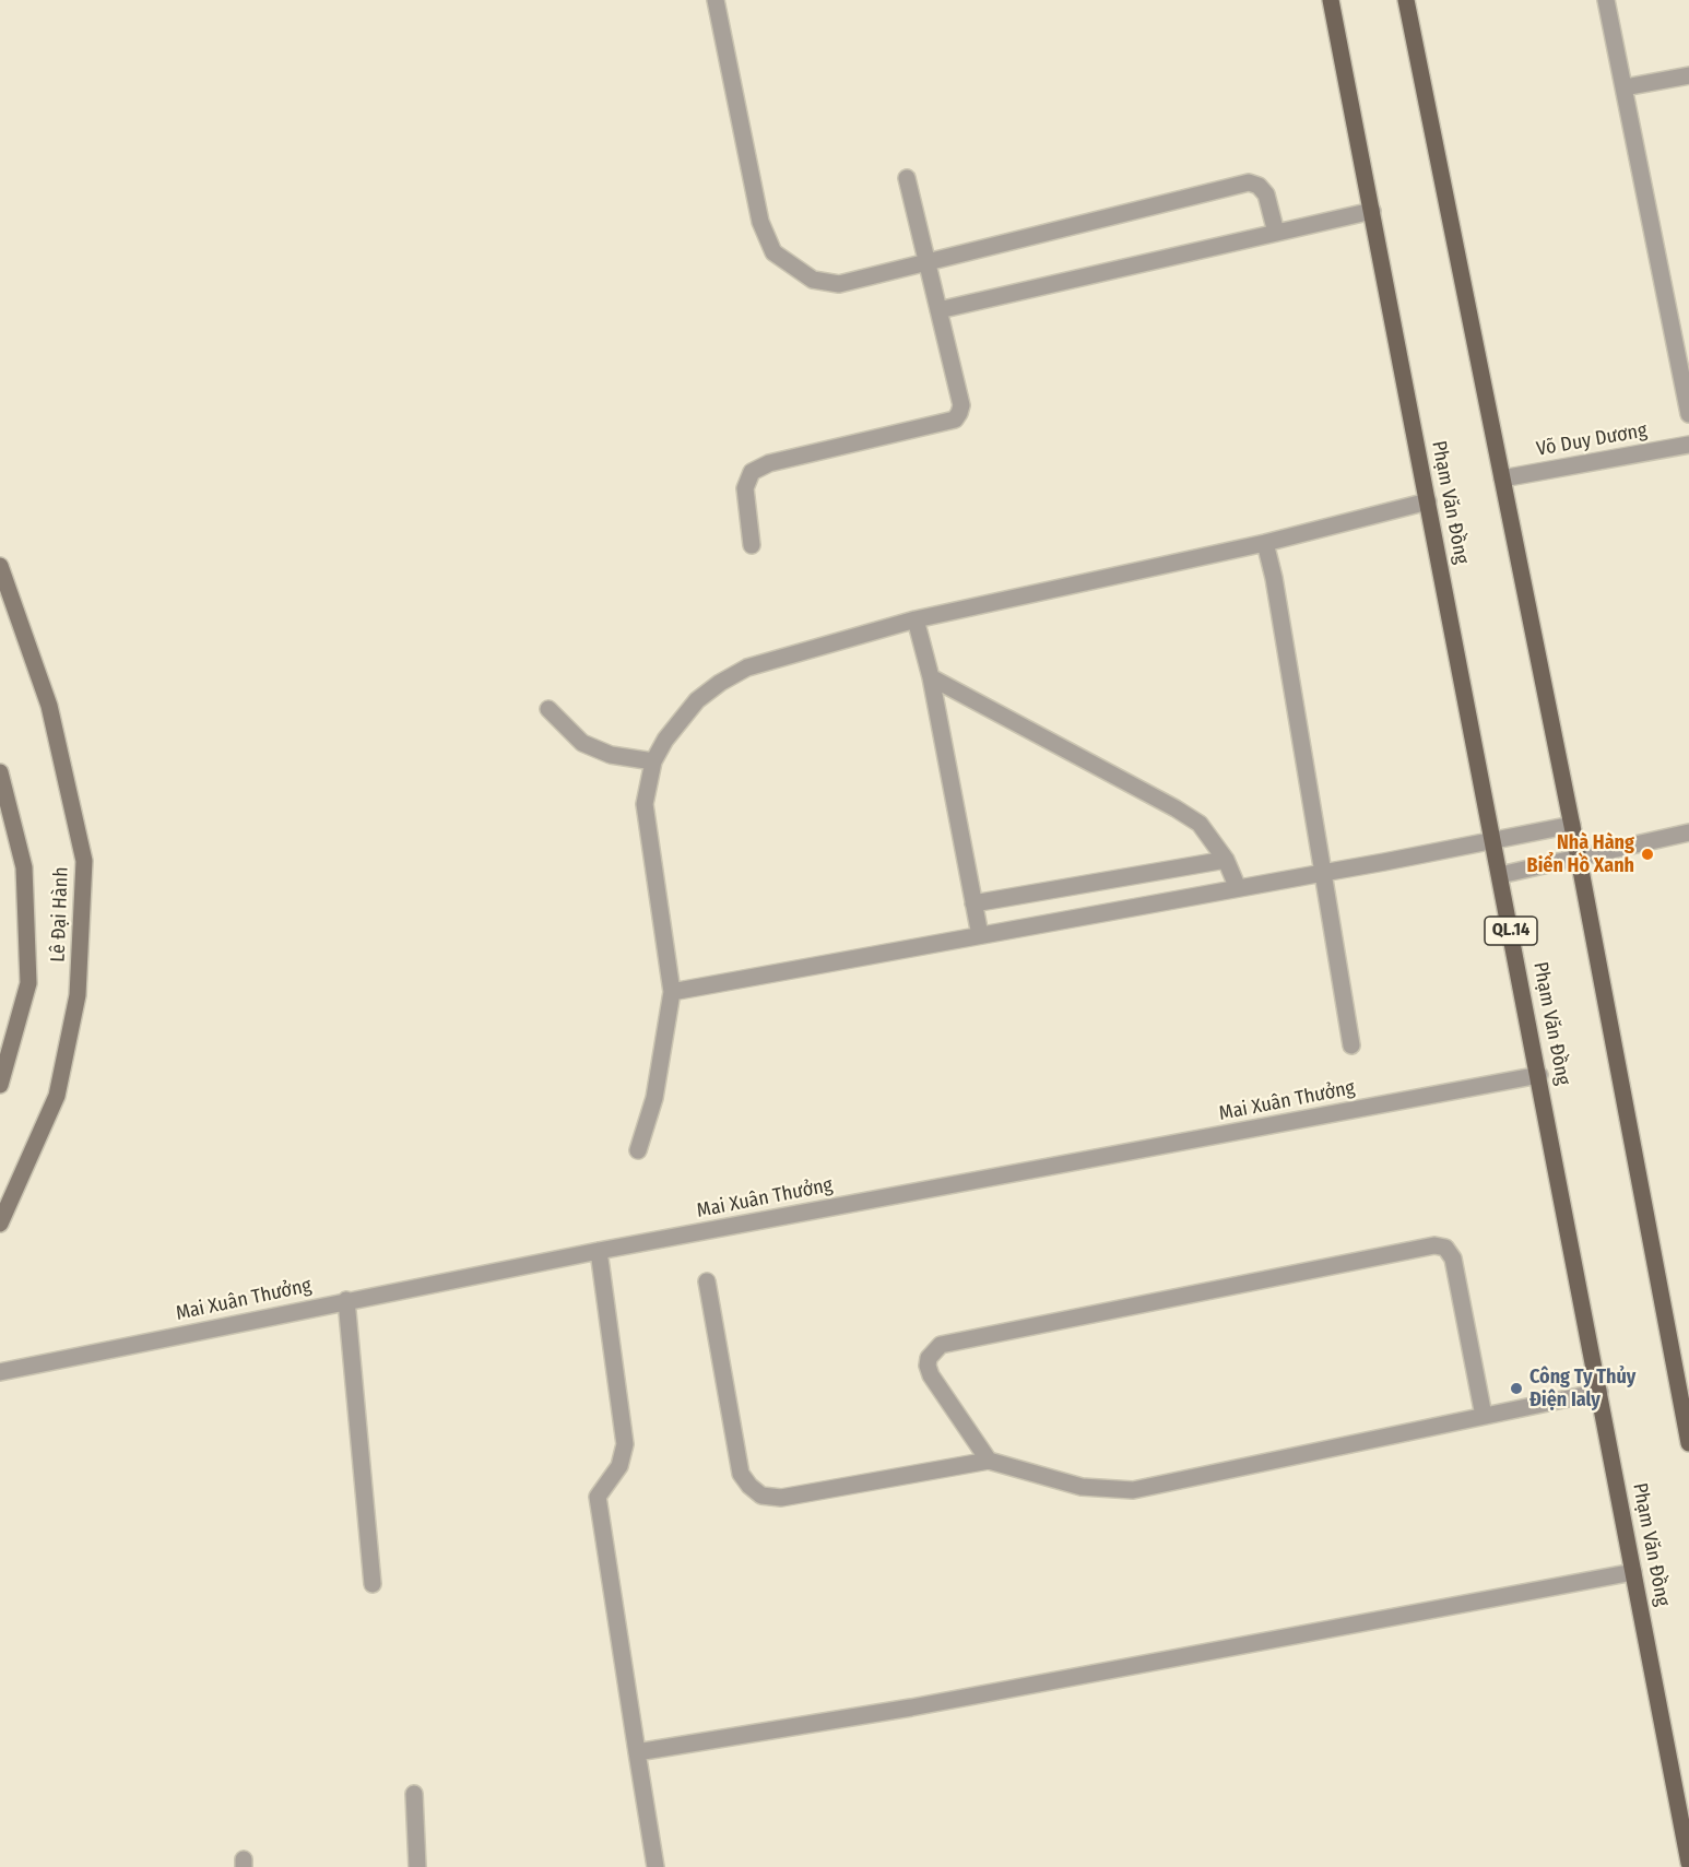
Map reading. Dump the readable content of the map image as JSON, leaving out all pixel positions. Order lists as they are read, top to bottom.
{
  "streets": {
    "main road": ["Phạm Văn Đồng", "Lê Đại Hành", "QL.14"],
    "street": ["Võ Duy Dương", "Mai Xuân Thưởng"]
  },
  "crossings": [
    ["Phạm Văn Đồng", "Mai Xuân Thưởng"]
  ],
  "places": ["Nhà Hàng Biển Hồ Xanh", "Công Ty Thủy Điện Ialy"]
}
